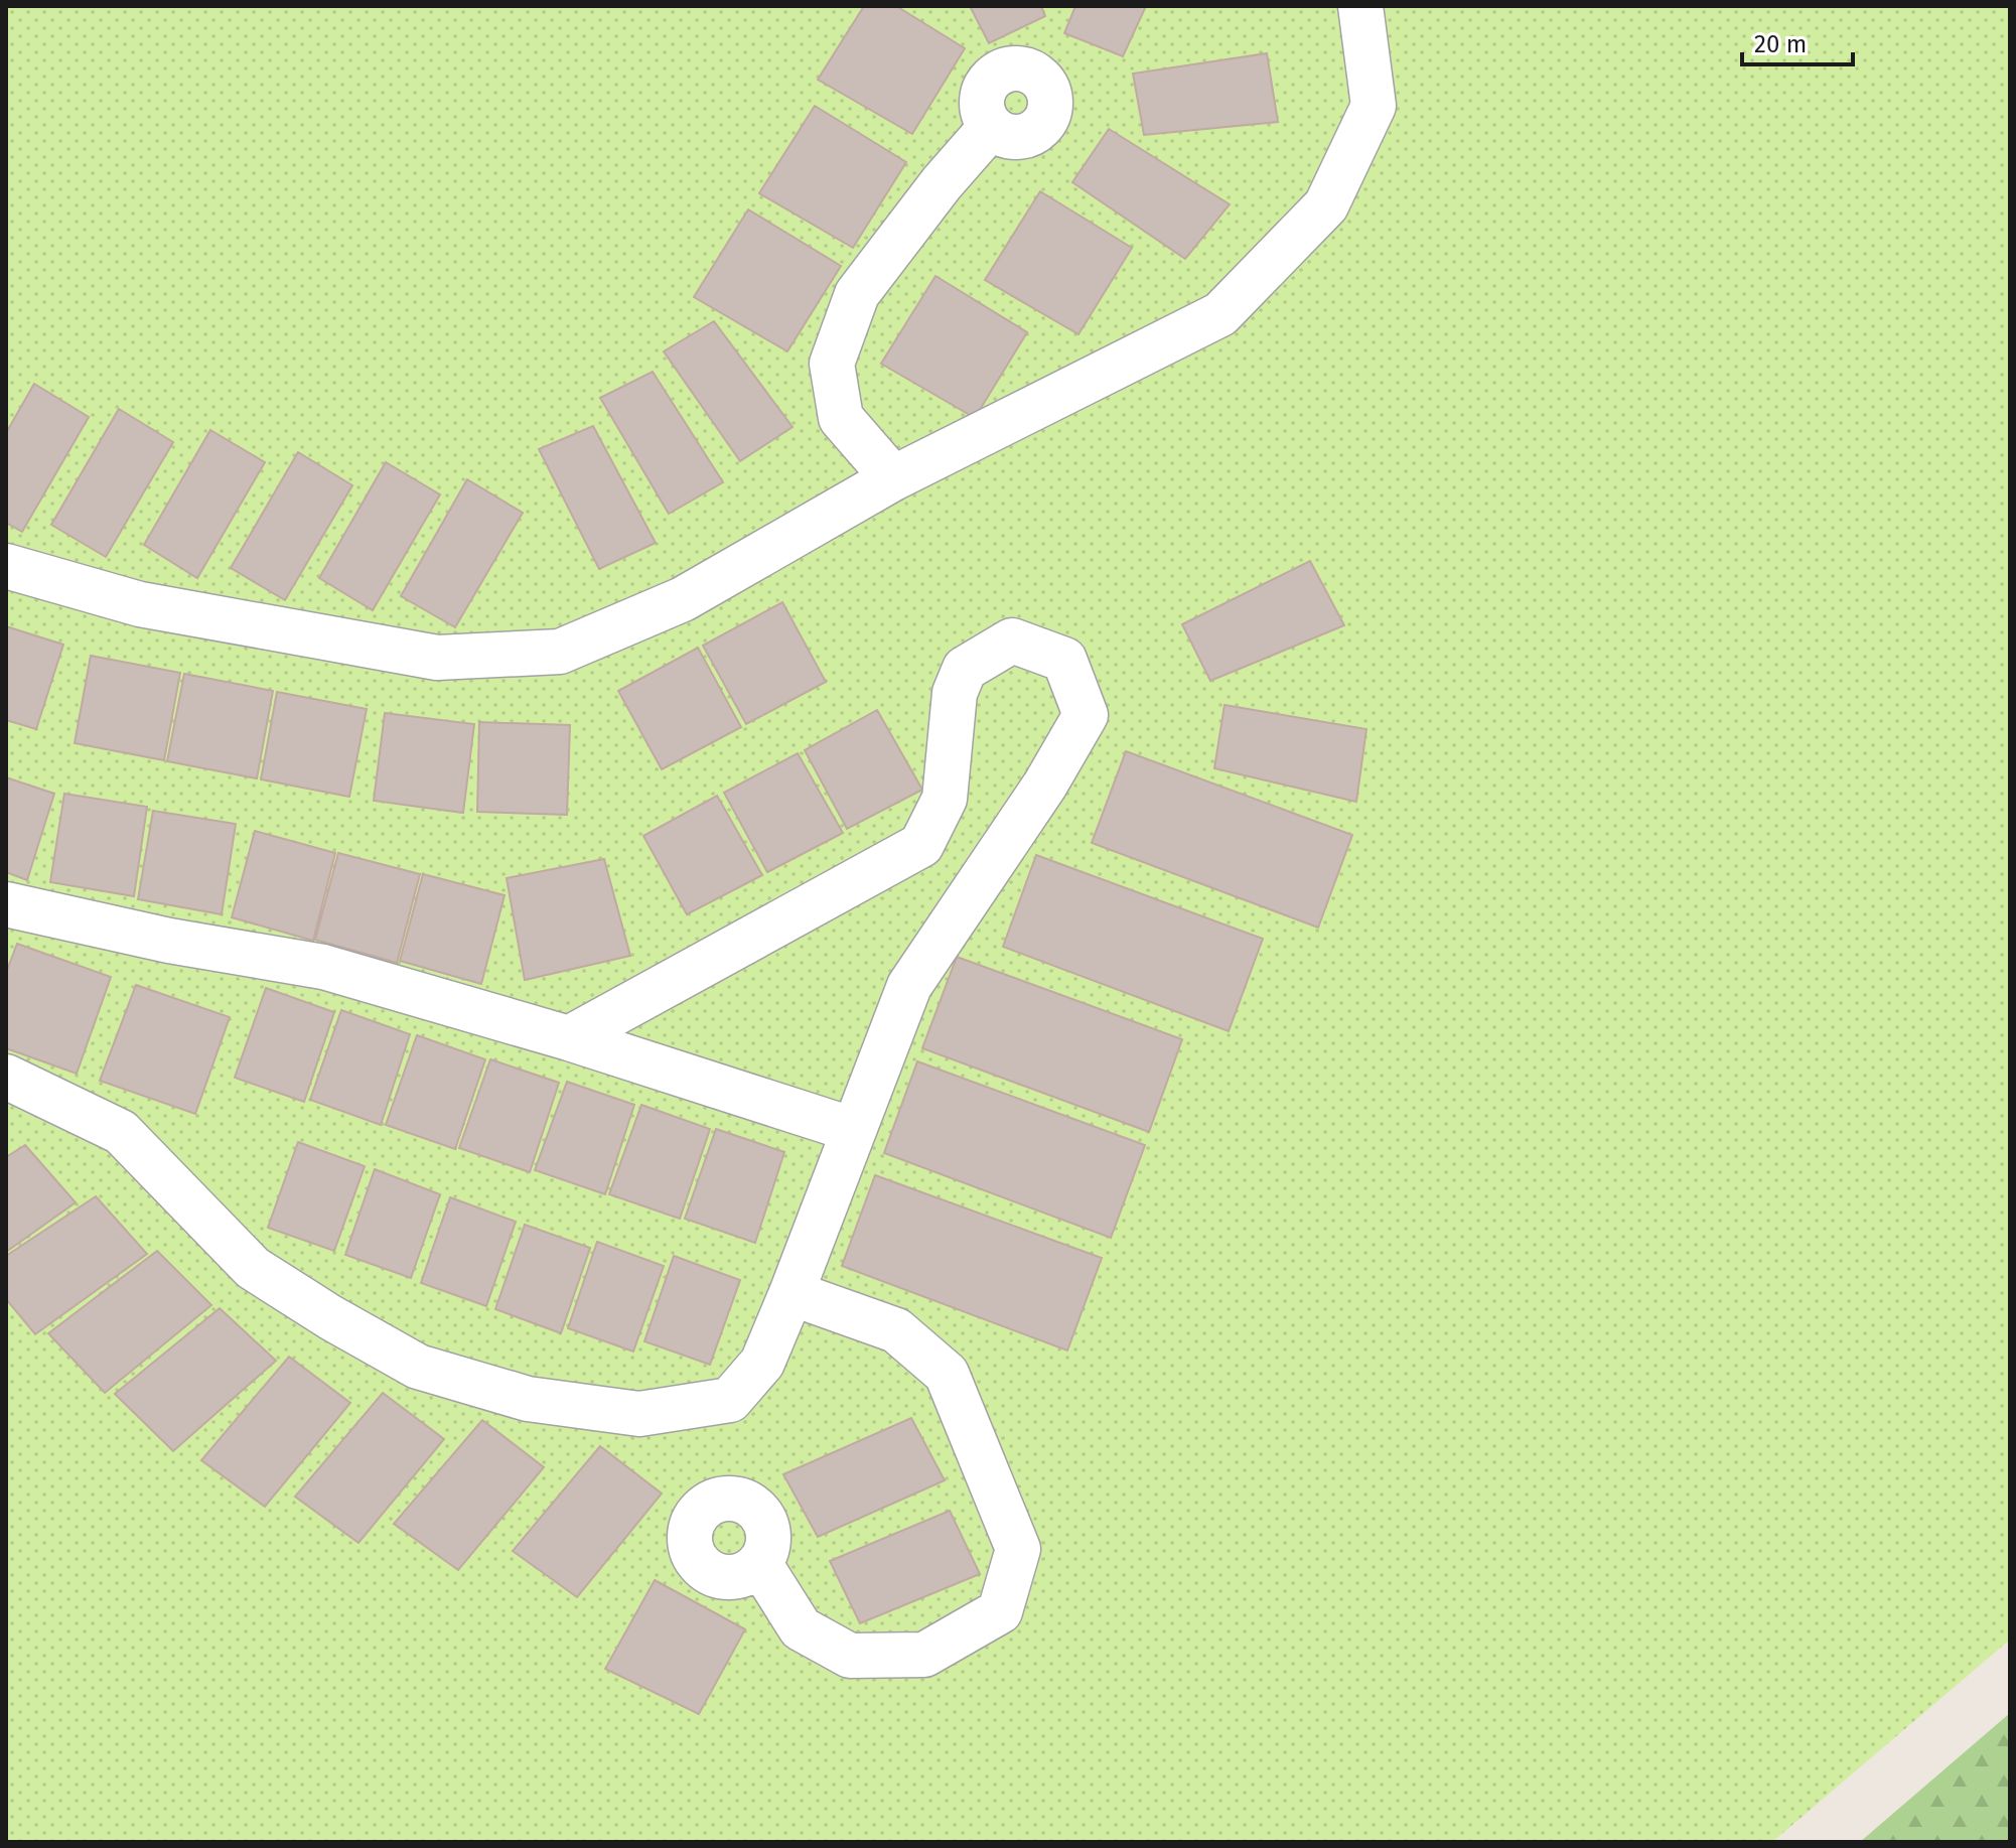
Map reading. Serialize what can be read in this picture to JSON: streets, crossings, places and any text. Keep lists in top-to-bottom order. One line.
{"scale_bar":"20 m"}
